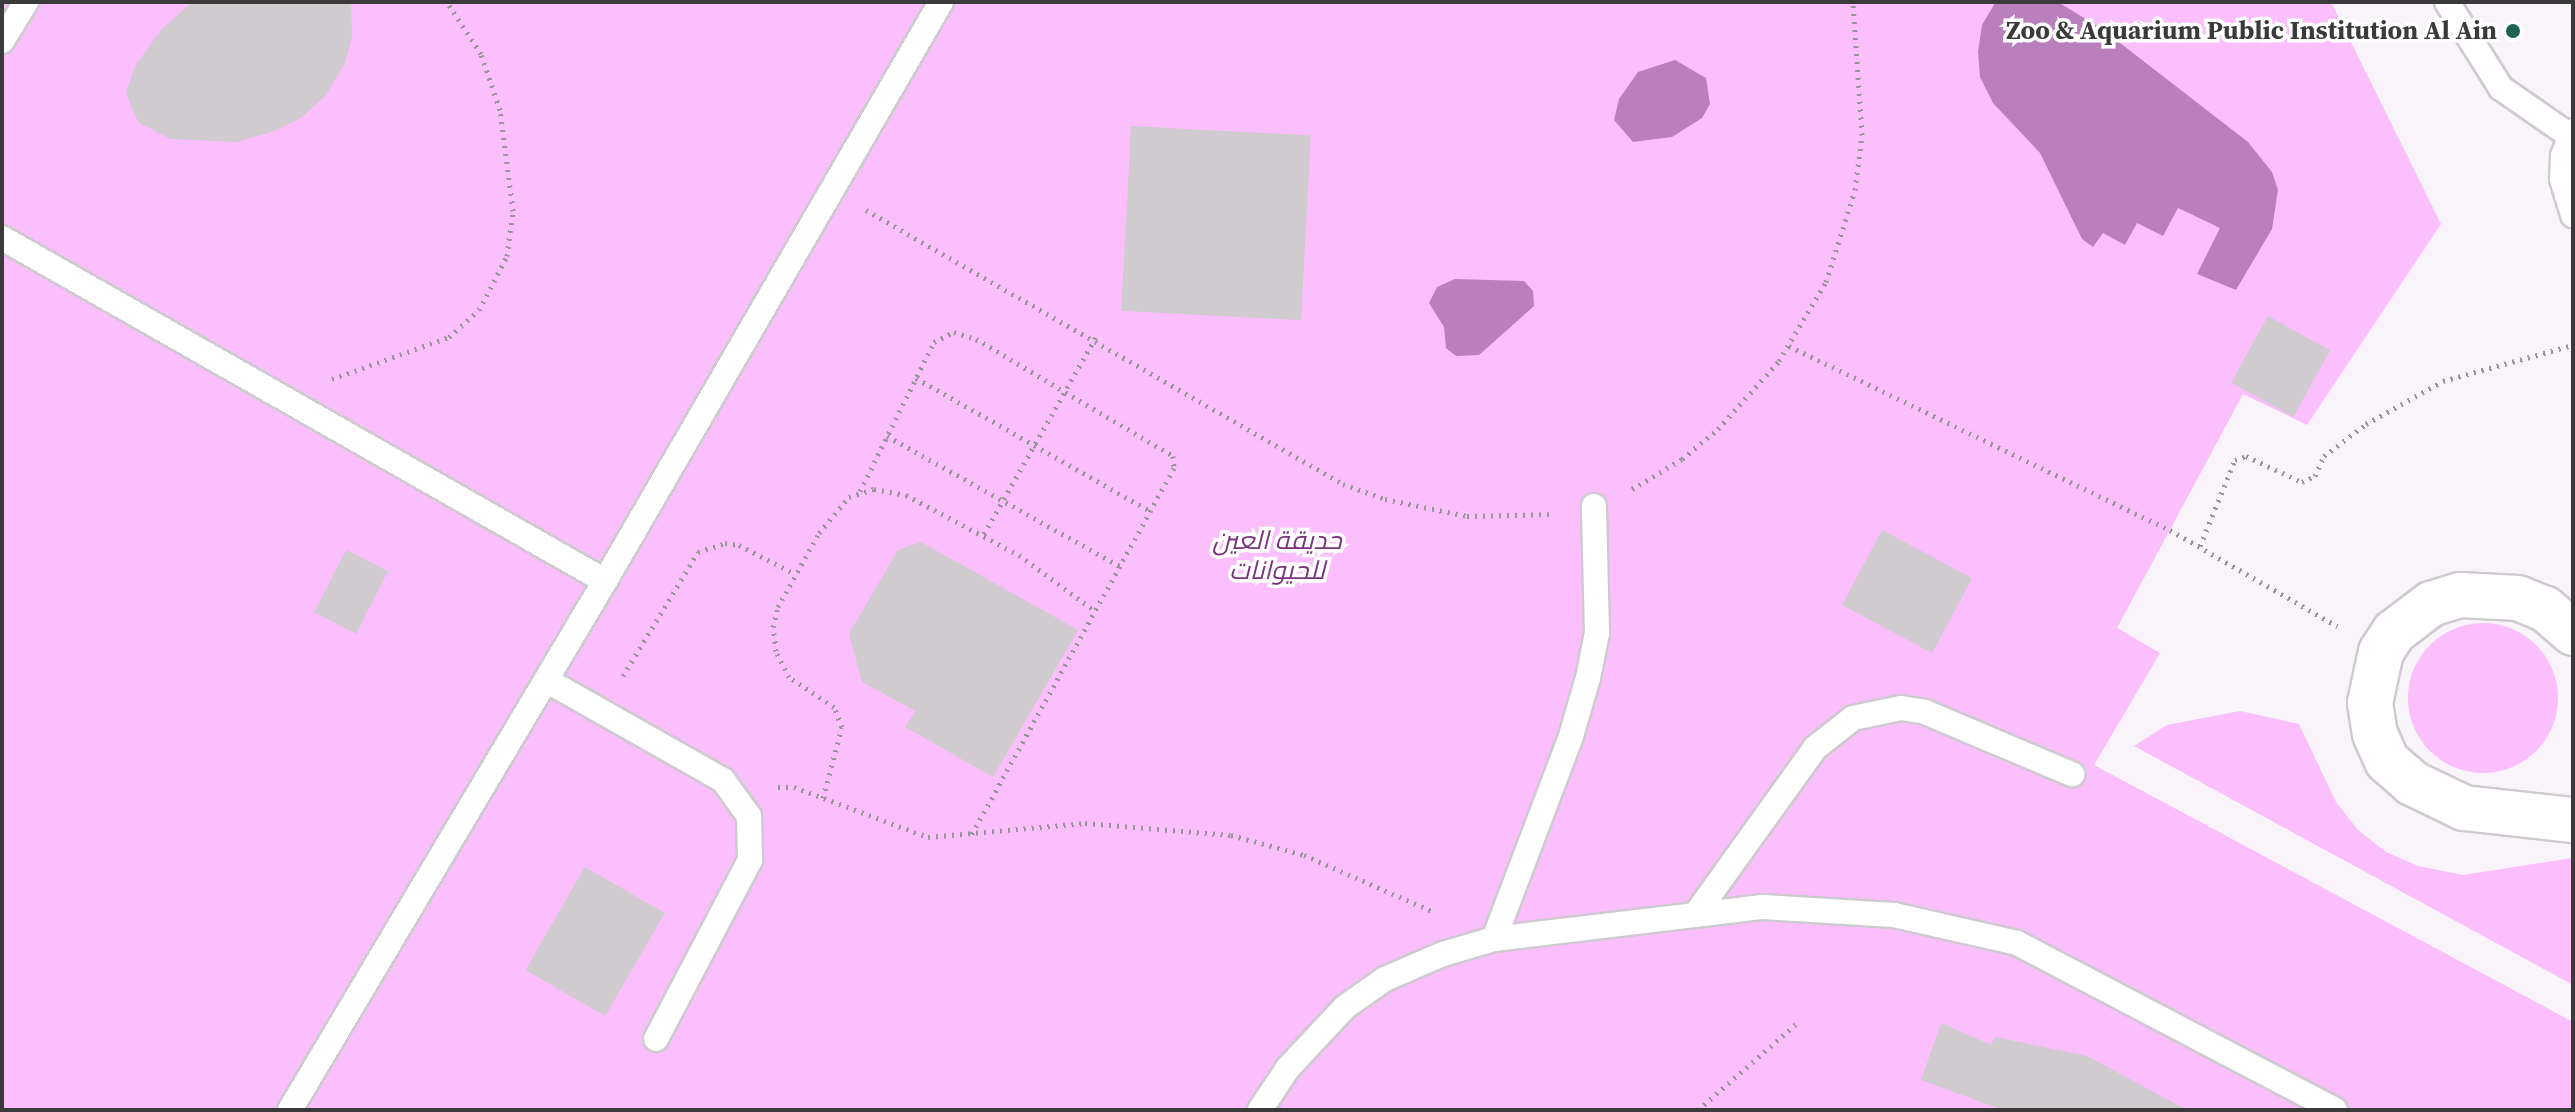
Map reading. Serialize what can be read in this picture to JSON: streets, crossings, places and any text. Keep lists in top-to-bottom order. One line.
{"parks":["حديقة العين للحيوانات"],"places":["Zoo & Aquarium Public Institution Al Ain"]}
